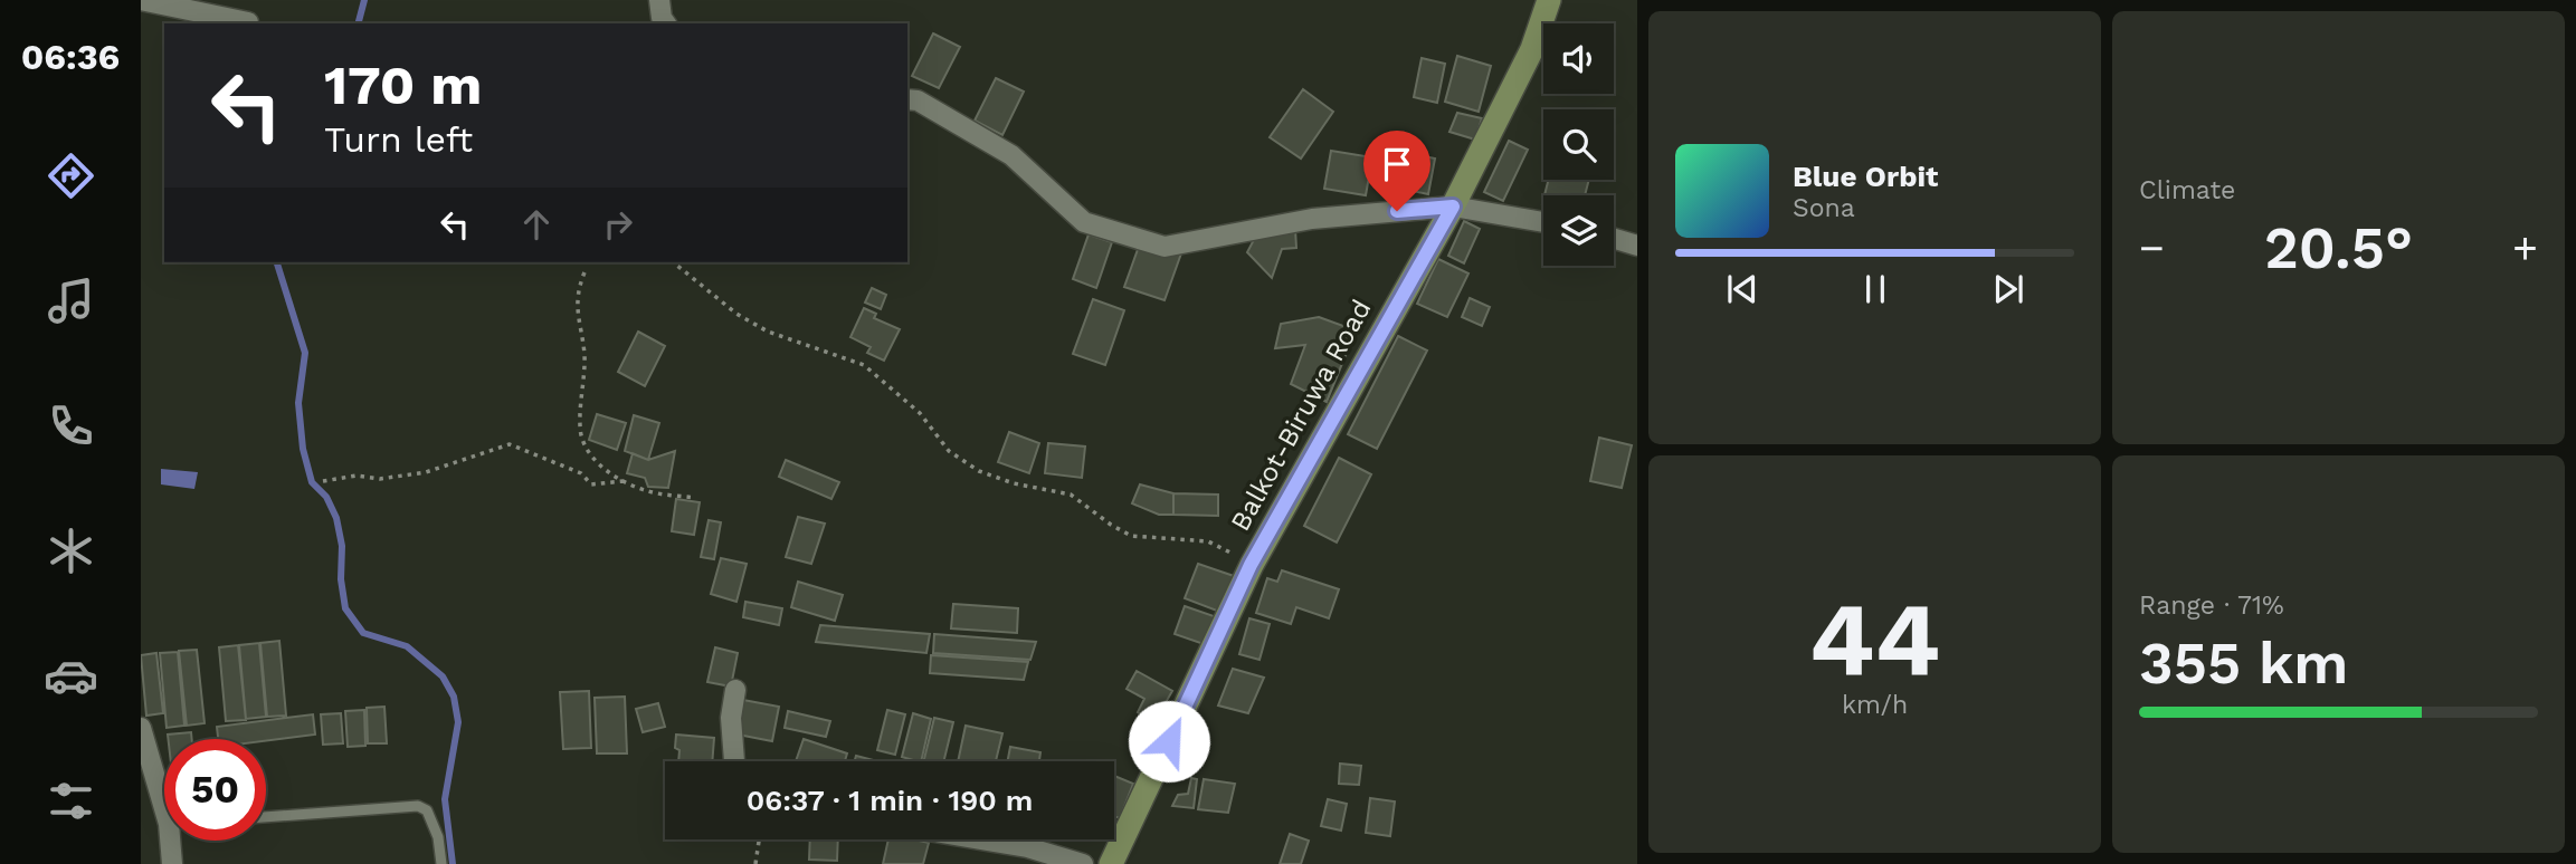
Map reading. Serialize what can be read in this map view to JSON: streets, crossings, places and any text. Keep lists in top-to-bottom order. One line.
{"streets":{"main road":["Balkot-Biruwa Road"]},"page":{"tabs":"06:36","tile":["Climate",["44","km/h"],["Range · 71%","355 km"]],"turn":["170 m","Turn left"],"song":["Blue Orbit","Sona"],"heat":["−","20.5°","+"],"limit":"50","trip":"06:37 · 1 min · 190 m"}}
